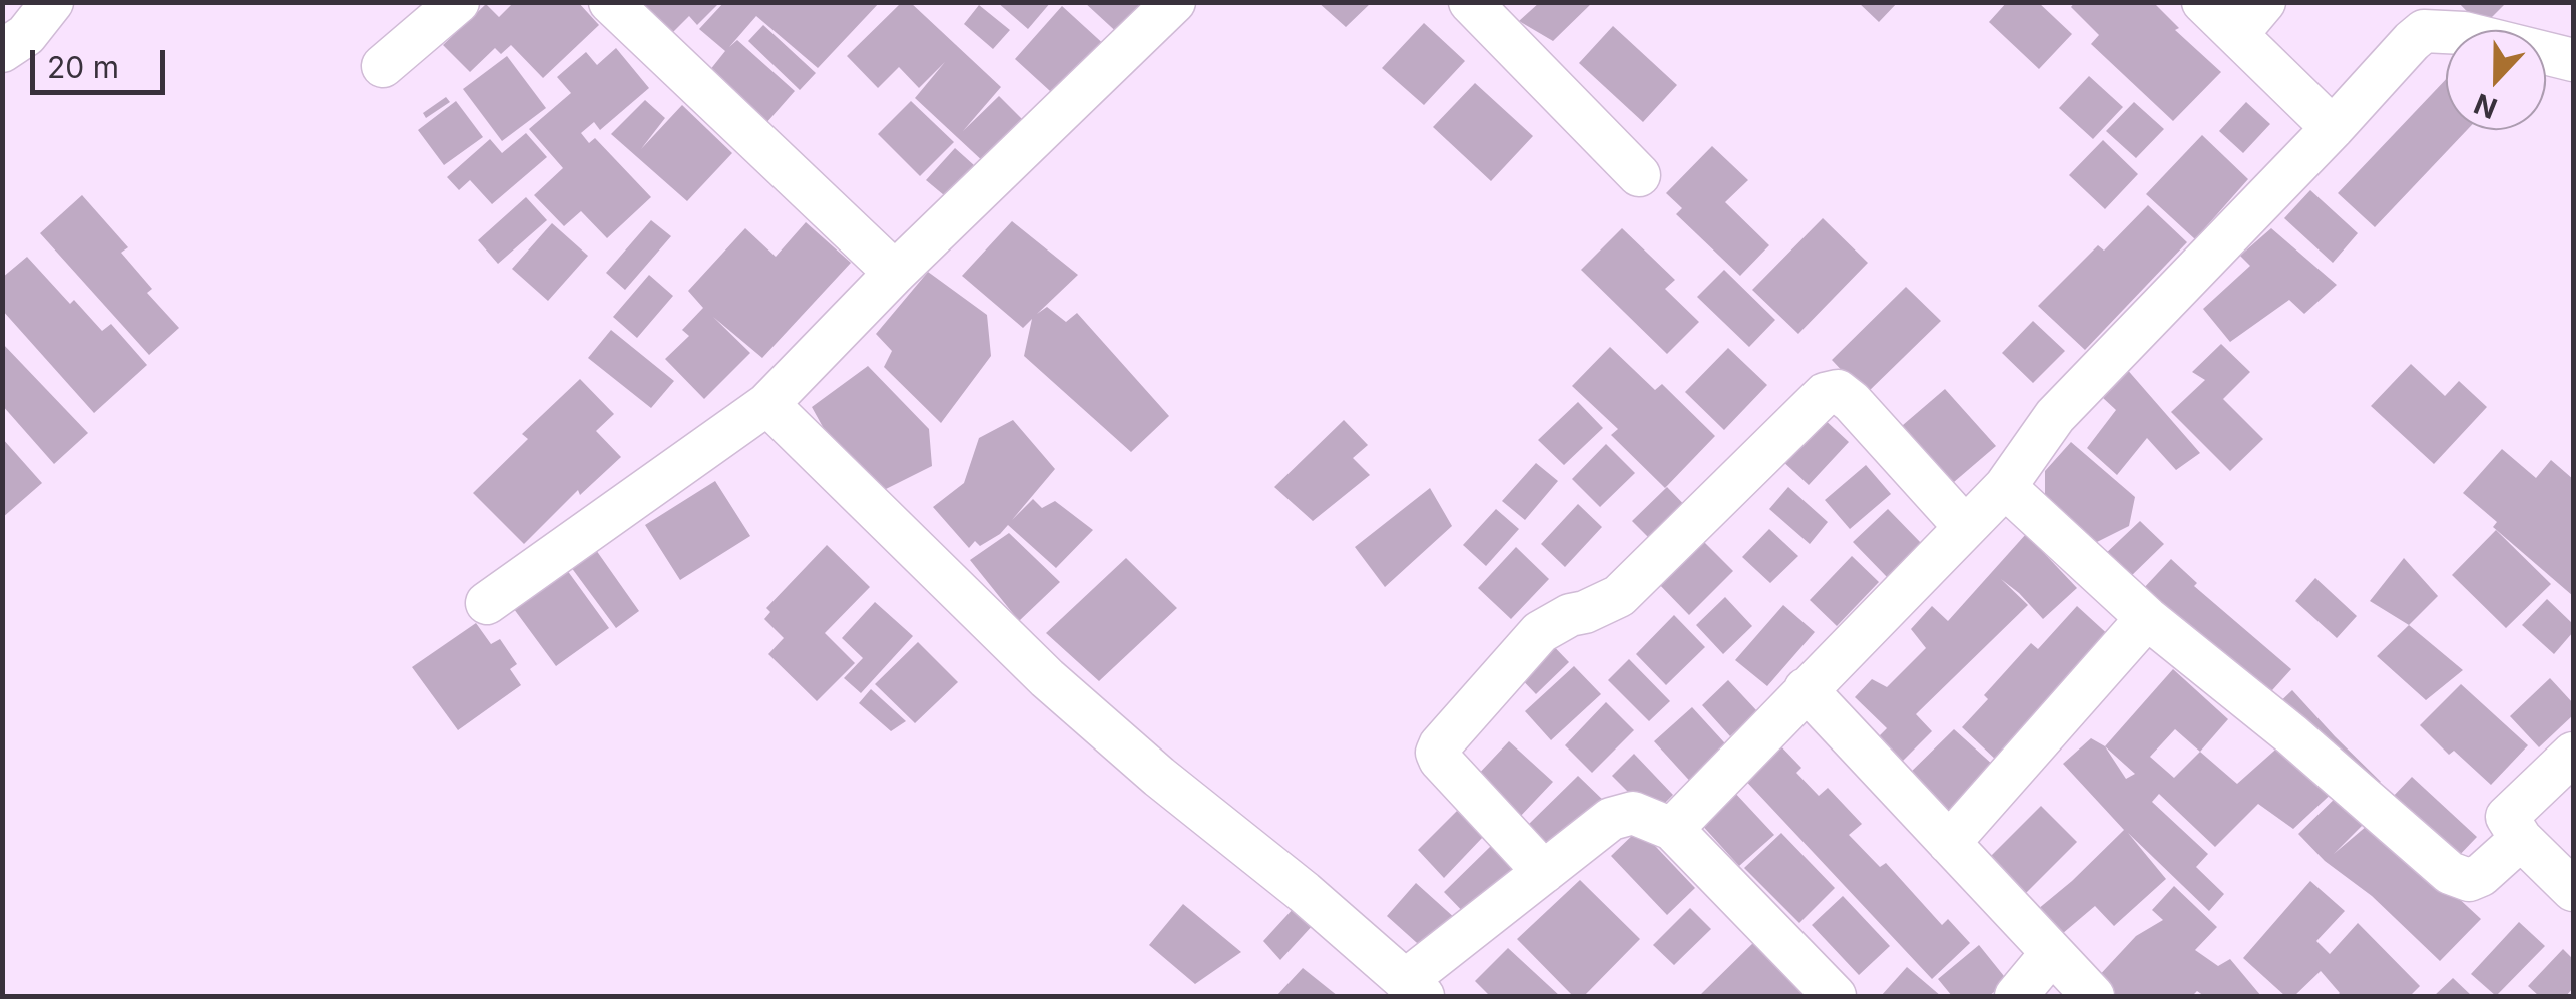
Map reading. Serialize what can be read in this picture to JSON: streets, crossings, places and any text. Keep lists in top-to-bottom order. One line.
{"scale_bar":"20 m","north":"bottom"}
